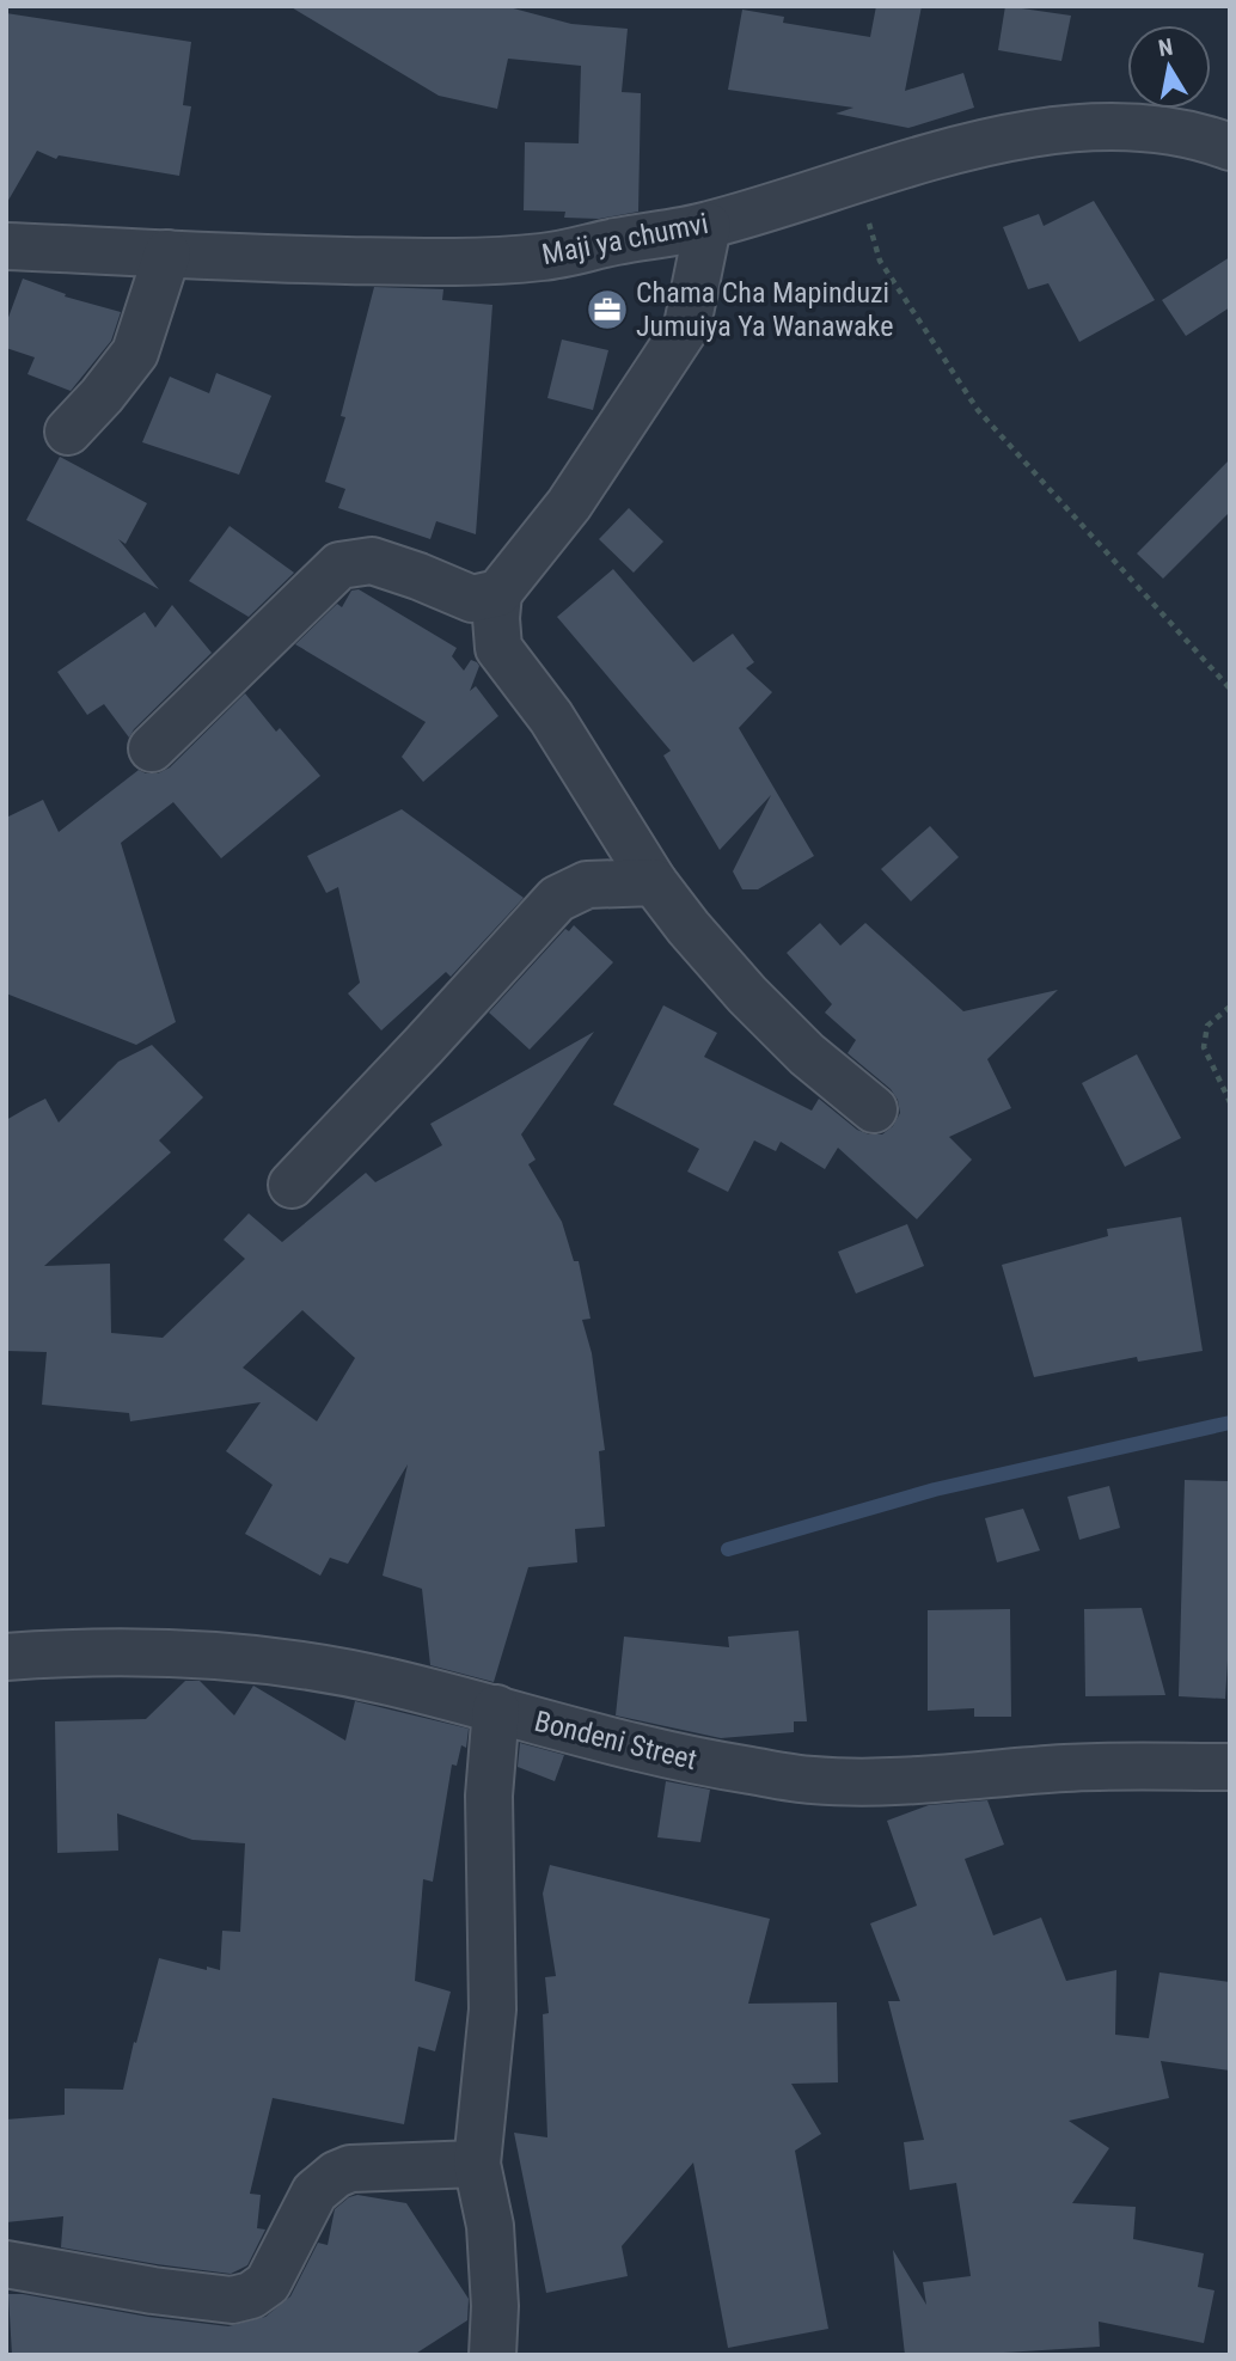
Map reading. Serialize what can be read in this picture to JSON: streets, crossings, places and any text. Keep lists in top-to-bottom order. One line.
{"streets":{"street":["Maji ya chumvi","Bondeni Street"]},"places":{"office":["Chama Cha Mapinduzi Jumuiya Ya Wanawake"]},"north":"top"}
